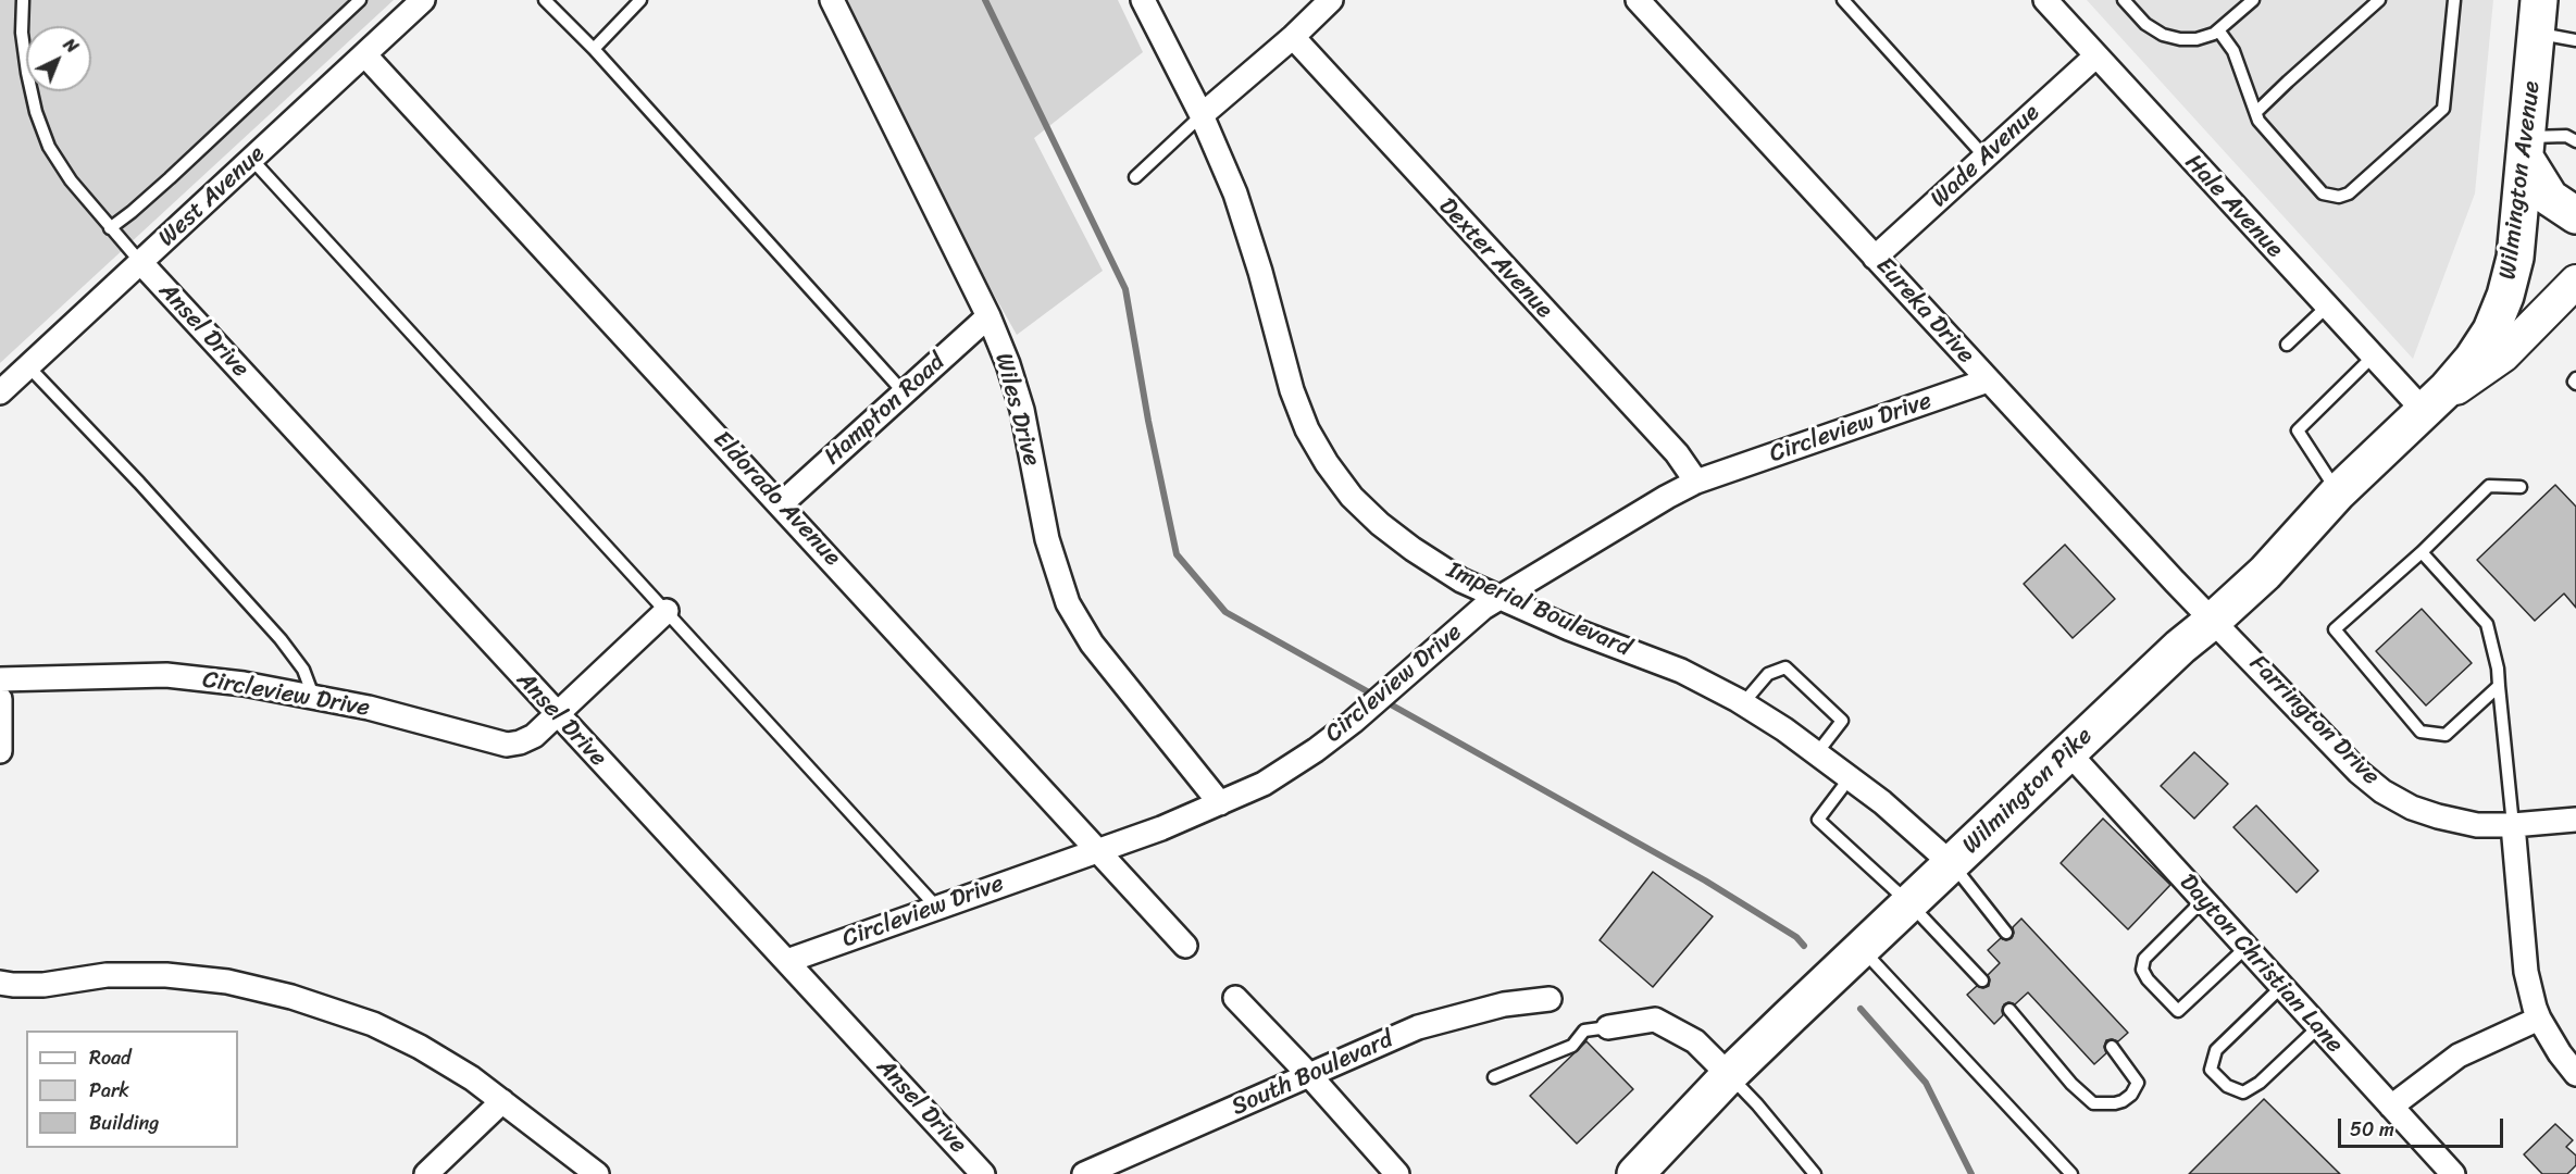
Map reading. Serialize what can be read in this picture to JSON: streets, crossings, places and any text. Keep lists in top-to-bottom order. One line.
{"streets":{"main road":["Wilmington Avenue","Wilmington Pike"],"street":["Wade Avenue","West Avenue","Hale Avenue","Dexter Avenue","Eureka Drive","Ansel Drive","Hampton Road","Wiles Drive","Circleview Drive","Eldorado Avenue","Imperial Boulevard","Farrington Drive","Dayton Christian Lane","South Boulevard"]},"crossings":[["Wade Avenue","Hale Avenue"],["Wade Avenue","Eureka Drive"],["Wilmington Avenue","Hale Avenue"],["Wilmington Avenue","Wilmington Pike"],["West Avenue","Ansel Drive"],["West Avenue","Eldorado Avenue"],["Hale Avenue","Wilmington Pike"],["Dexter Avenue","Circleview Drive"],["Eureka Drive","Circleview Drive"],["Eureka Drive","Farrington Drive"],["Eureka Drive","Wilmington Pike"],["Ansel Drive","Circleview Drive"],["Hampton Road","Wiles Drive"],["Hampton Road","Eldorado Avenue"],["Wiles Drive","Circleview Drive"],["Circleview Drive","Eldorado Avenue"],["Circleview Drive","Imperial Boulevard"],["Imperial Boulevard","Wilmington Pike"],["Farrington Drive","Wilmington Pike"],["Wilmington Pike","Dayton Christian Lane"]],"legend":["Road","Park","Building"],"scale_bar":"50 m","north":"top right"}
